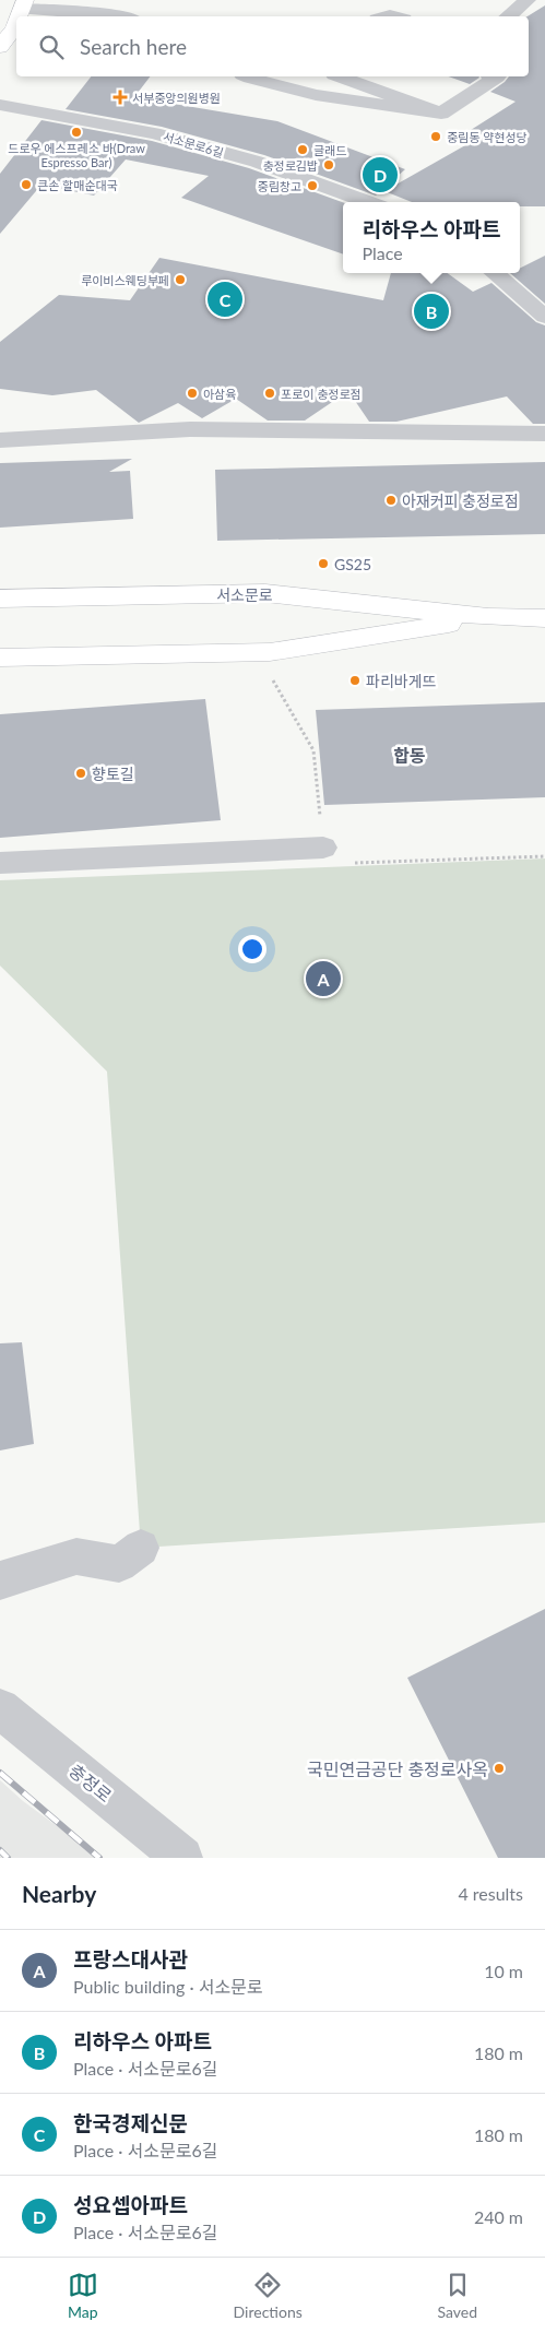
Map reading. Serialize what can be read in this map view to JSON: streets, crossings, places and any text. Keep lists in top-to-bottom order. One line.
{"streets":{"main road":["서소문로"],"street":["서소문로6길","충정로"]},"districts":["합동"],"places":{"health":["서부중앙의원병원"],"other":["드로우 에스프레소 바(Draw Espresso Bar)","중림동 약현성당","글래드","충정로김밥","큰손 할매순대국","중림창고","루이비스웨딩부페","아삼육","포로이 충정로점","아재커피 충정로점","GS25","파리바게뜨","향토길","국민연금공단 충정로사옥"]},"page":{"search":"Search here","pins":["D","C","B","A"],"popup":["리하우스 아파트","Place"],"heading":["Nearby","4 results"],"list":[{"mark":"A","name":"프랑스대사관","note":"Public building · 서소문로","value":"10 m"},{"mark":"B","name":"리하우스 아파트","note":"Place · 서소문로6길","value":"180 m"},{"mark":"C","name":"한국경제신문","note":"Place · 서소문로6길","value":"180 m"},{"mark":"D","name":"성요셉아파트","note":"Place · 서소문로6길","value":"240 m"}],"nav":["Map","Directions","Saved"]}}
